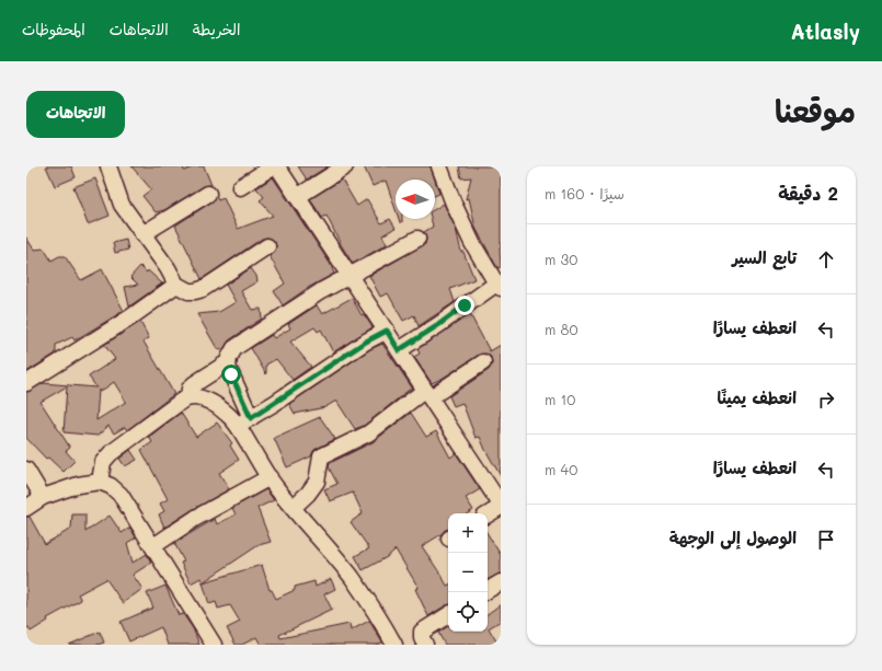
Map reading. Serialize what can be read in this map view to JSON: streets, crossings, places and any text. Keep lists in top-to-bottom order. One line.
{"north":"left","page":{"header":"Atlasly","nav":["الخريطة","الاتجاهات","المحفوظات"],"title":"موقعنا","buttons":"الاتجاهات","heading":["2 دقيقة","سيرًا · 160 m"],"list":[["تابع السير","30 m"],["انعطف يسارًا","80 m"],["انعطف يمينًا","10 m"],["انعطف يسارًا","40 m"],"الوصول إلى الوجهة"],"map_buttons":["+","−"]}}
